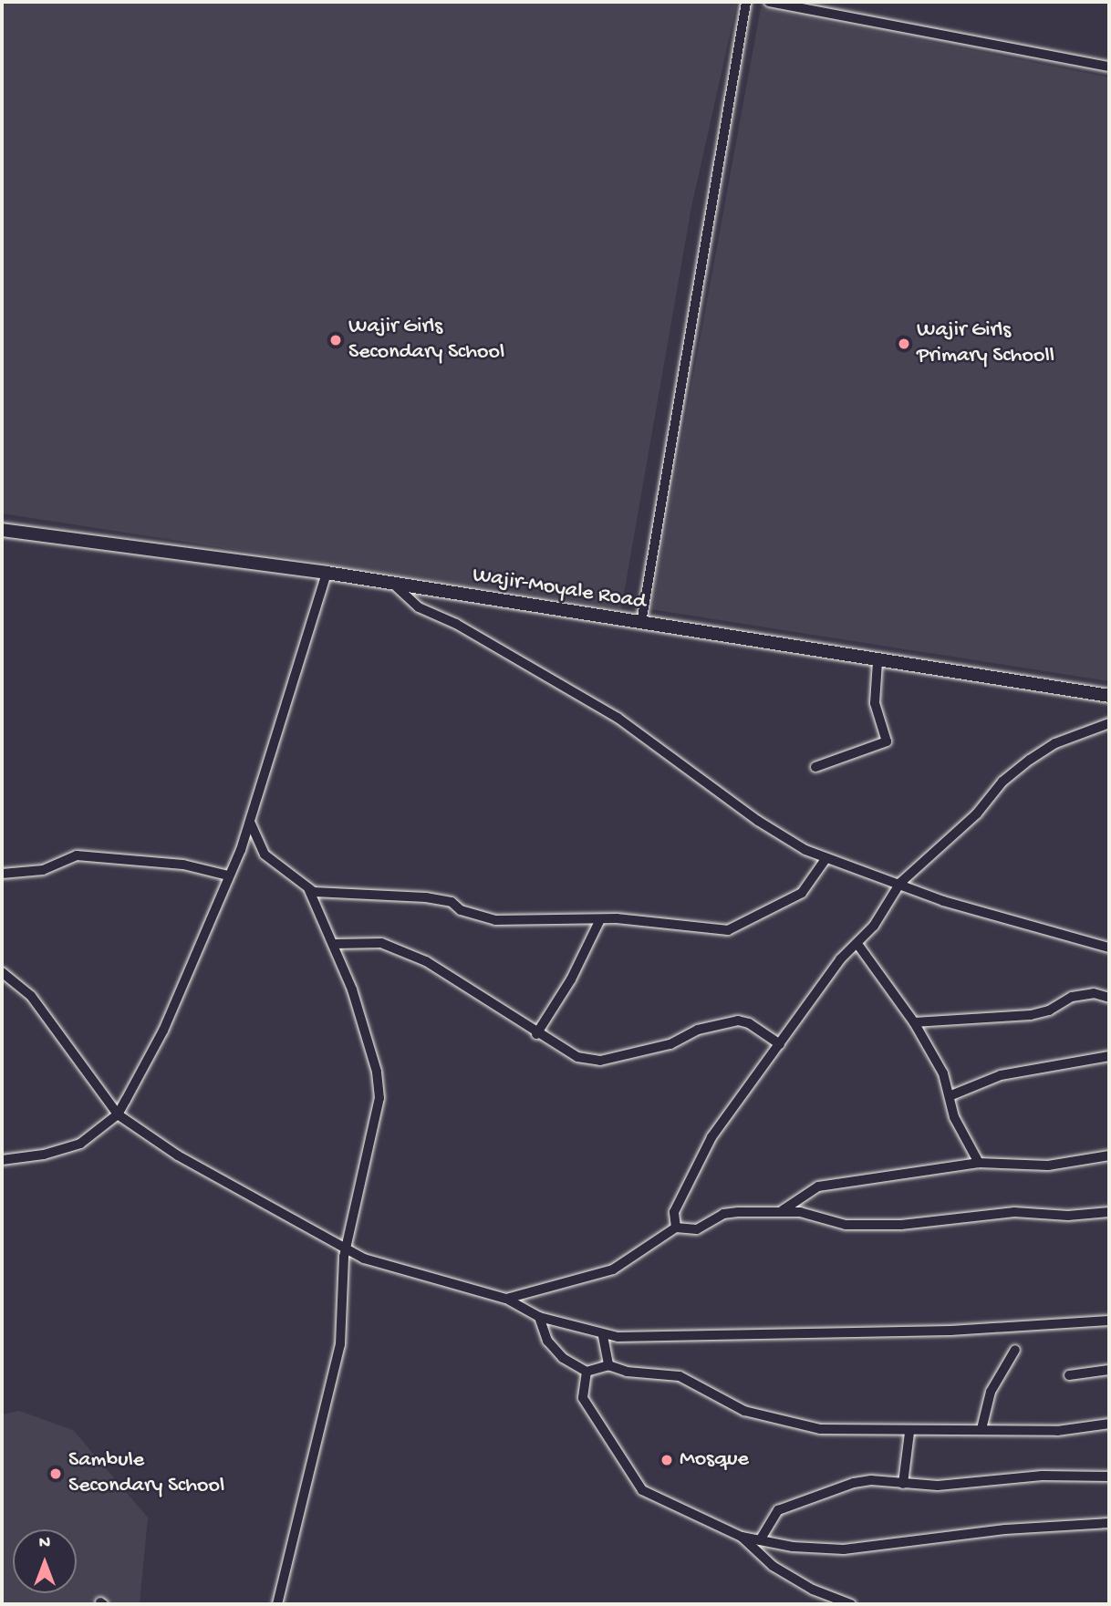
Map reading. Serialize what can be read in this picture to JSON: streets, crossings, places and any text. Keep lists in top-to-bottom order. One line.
{"streets":{"main road":["Wajir-Moyale Road"]},"places":["Wajir Girls Secondary School","Wajir Girls Primary Schooll","Mosque","Sambule Secondary School"],"north":"top"}
